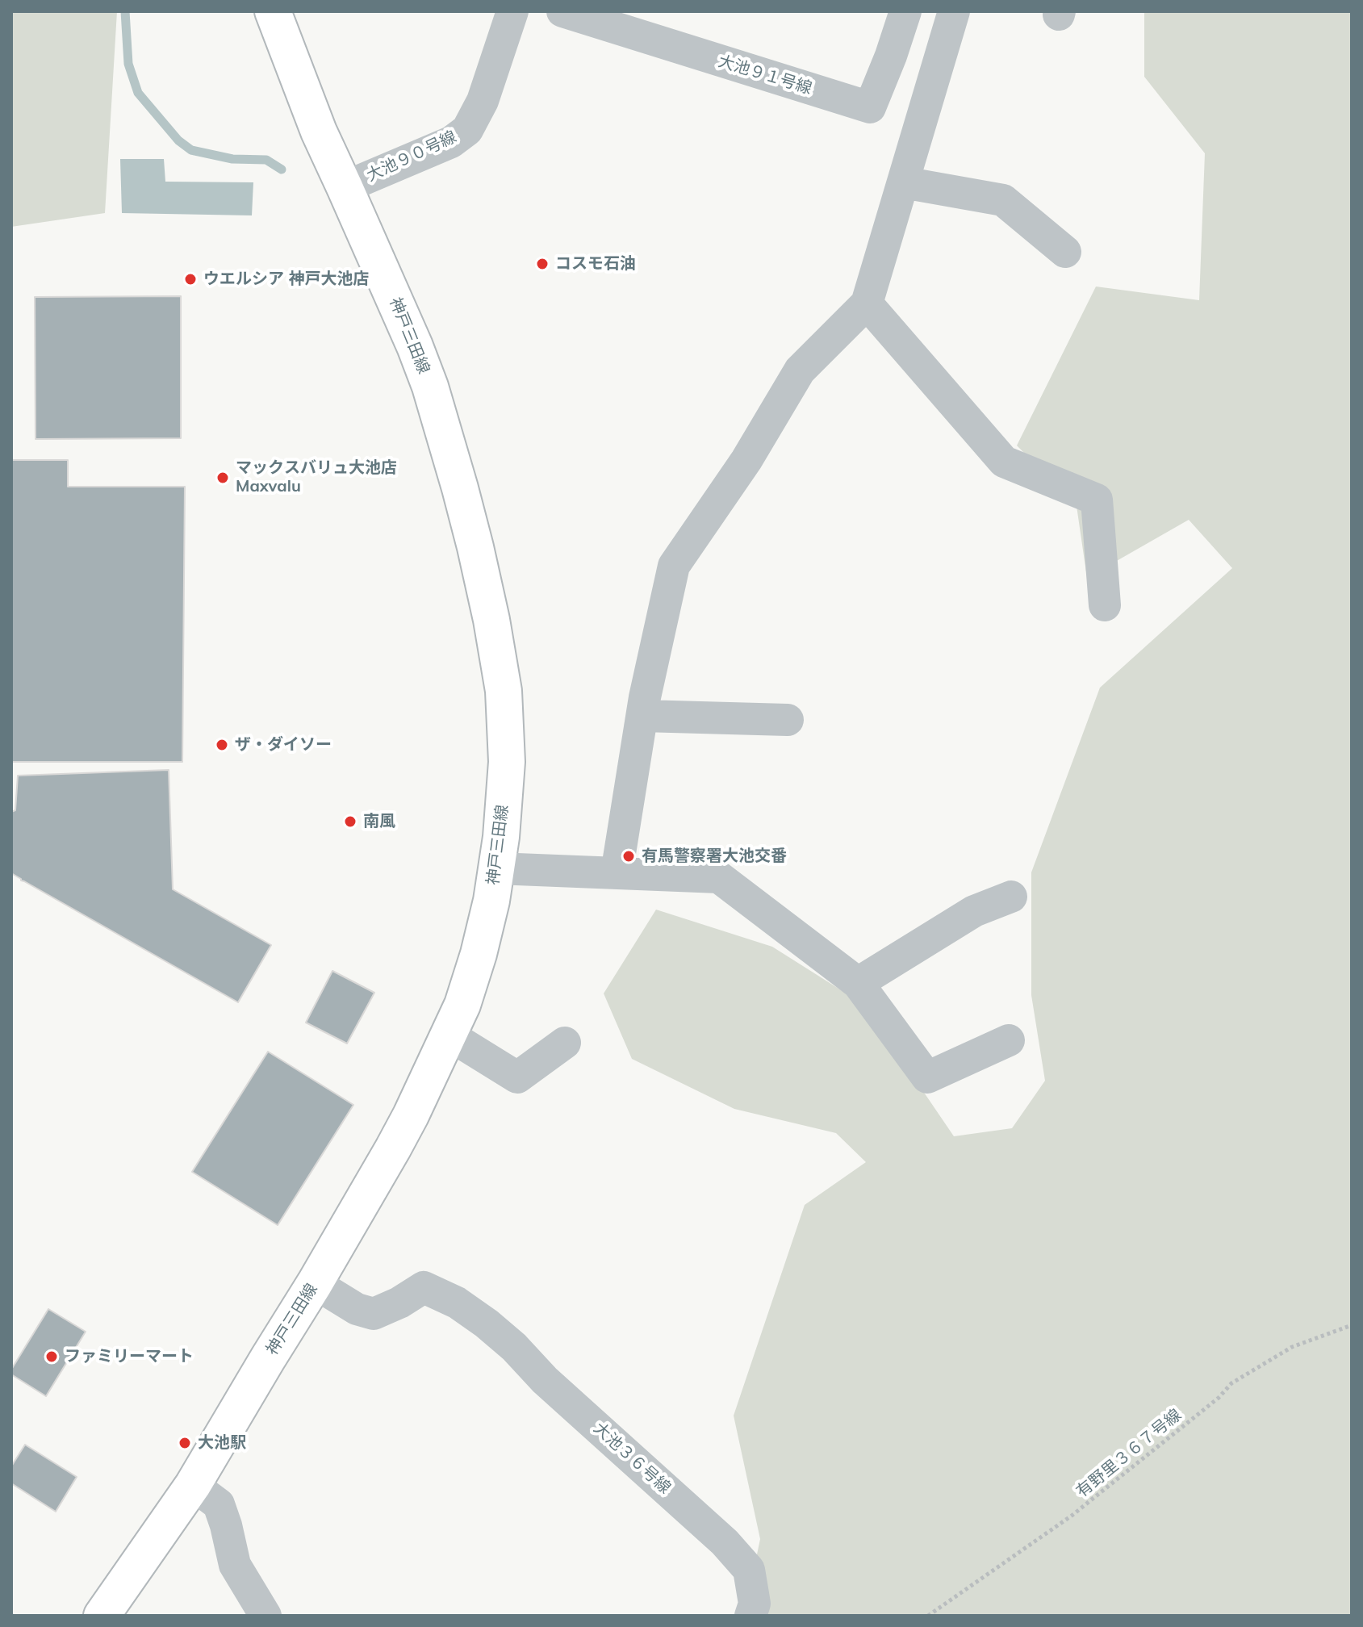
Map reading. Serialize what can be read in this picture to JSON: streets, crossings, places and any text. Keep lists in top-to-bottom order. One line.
{"streets":{"main road":["神戸三田線"],"street":["大池９１号線","大池９０号線","大池３６号線"],"path":["有野里３６７号線"]},"crossings":[["大池９０号線","神戸三田線"],["神戸三田線","大池３６号線"]],"places":["コスモ石油","ウエルシア 神戸大池店","マックスバリュ大池店 Maxvalu","ザ・ダイソー","南風","有馬警察署大池交番","ファミリーマート","大池駅"]}
